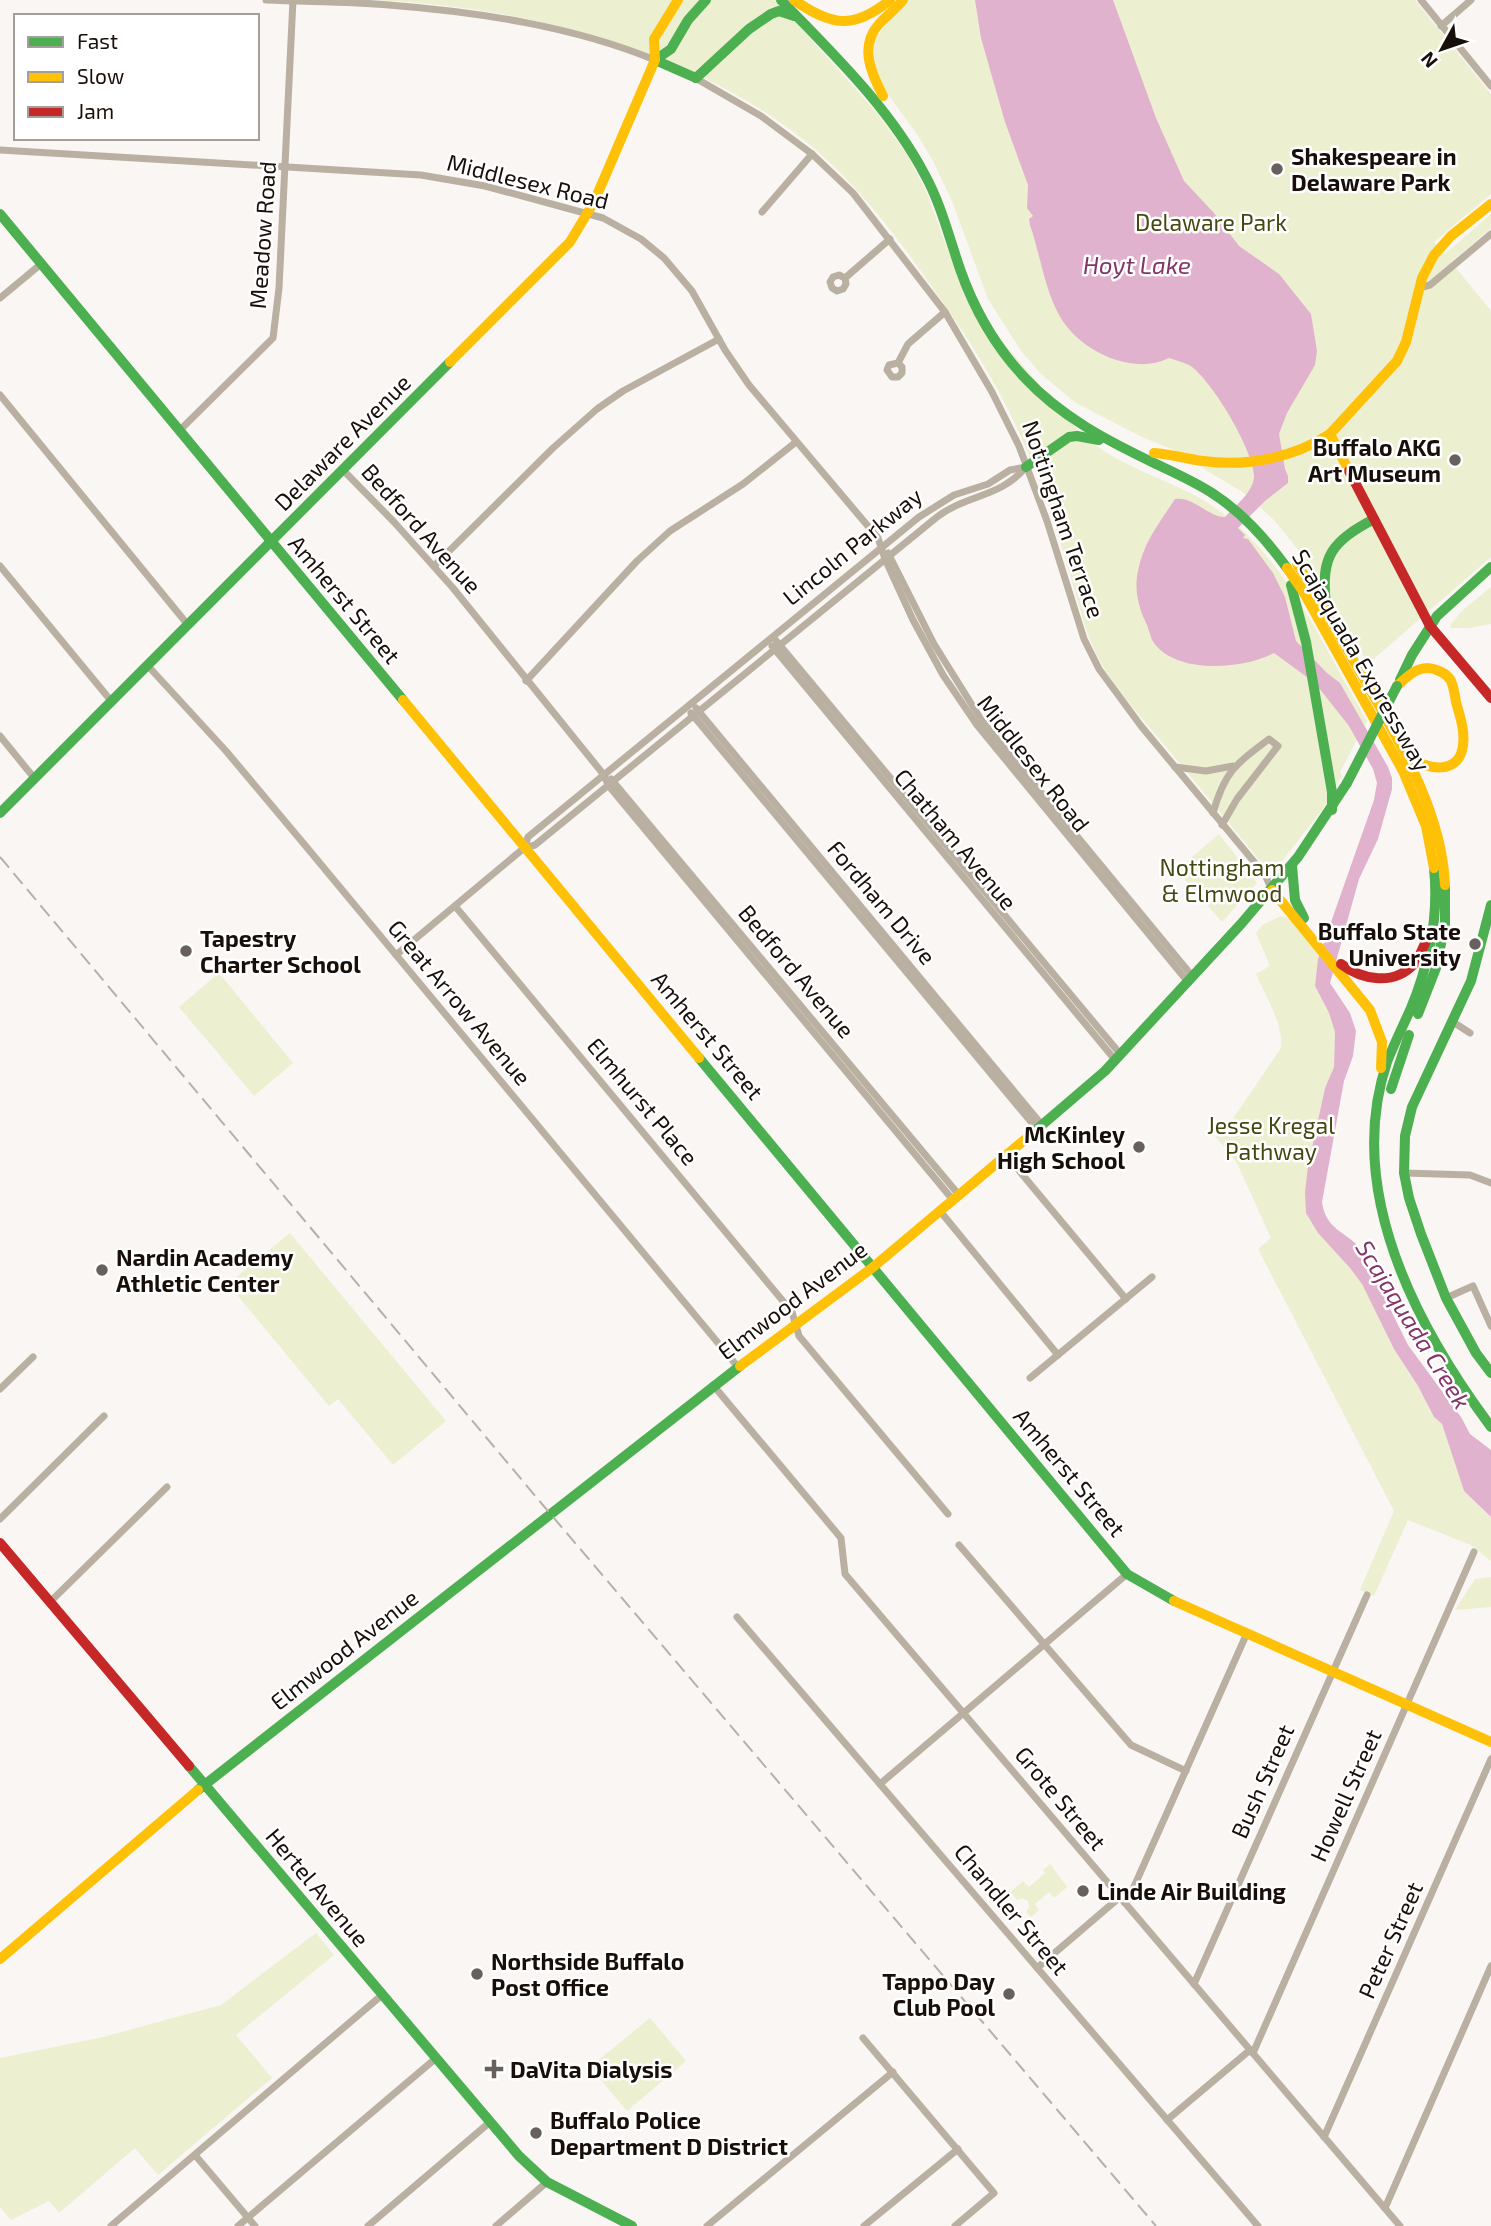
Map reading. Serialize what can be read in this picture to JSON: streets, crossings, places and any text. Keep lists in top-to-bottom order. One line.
{"streets":{"main road":["Delaware Avenue","Nottingham Terrace","Amherst Street","Scajaquada Expressway","Elmwood Avenue","Hertel Avenue"],"street":["Middlesex Road","Meadow Road","Bedford Avenue","Lincoln Parkway","Chatham Avenue","Fordham Drive","Great Arrow Avenue","Elmhurst Place","Bush Street","Howell Street","Grote Street","Chandler Street","Peter Street"]},"crossings":[["Middlesex Road","Meadow Road"],["Middlesex Road","Delaware Avenue"],["Middlesex Road","Lincoln Parkway"],["Middlesex Road","Elmwood Avenue"],["Meadow Road","Nottingham Terrace"],["Meadow Road","Amherst Street"],["Delaware Avenue","Nottingham Terrace"],["Delaware Avenue","Bedford Avenue"],["Delaware Avenue","Amherst Street"],["Delaware Avenue","Great Arrow Avenue"],["Nottingham Terrace","Lincoln Parkway"],["Nottingham Terrace","Elmwood Avenue"],["Bedford Avenue","Lincoln Parkway"],["Bedford Avenue","Elmwood Avenue"],["Lincoln Parkway","Amherst Street"],["Lincoln Parkway","Chatham Avenue"],["Lincoln Parkway","Fordham Drive"],["Lincoln Parkway","Great Arrow Avenue"],["Lincoln Parkway","Elmhurst Place"],["Amherst Street","Elmwood Avenue"],["Amherst Street","Bush Street"],["Amherst Street","Howell Street"],["Chatham Avenue","Elmwood Avenue"],["Fordham Drive","Elmwood Avenue"],["Great Arrow Avenue","Elmwood Avenue"],["Elmhurst Place","Elmwood Avenue"],["Elmwood Avenue","Grote Street"],["Elmwood Avenue","Hertel Avenue"],["Bush Street","Grote Street"],["Howell Street","Grote Street"],["Howell Street","Chandler Street"],["Grote Street","Peter Street"]],"water":["Hoyt Lake","Scajaquada Creek"],"parks":["Delaware Park","Nottingham & Elmwood","Jesse Kregal Pathway"],"places":{"other":["Shakespeare in Delaware Park","Buffalo AKG Art Museum","Buffalo State University","Tapestry Charter School","McKinley High School","Nardin Academy Athletic Center","Linde Air Building","Northside Buffalo Post Office","Tappo Day Club Pool","Buffalo Police Department D District"],"health":["DaVita Dialysis"]},"legend":["Fast","Slow","Jam"],"north":"bottom left"}
